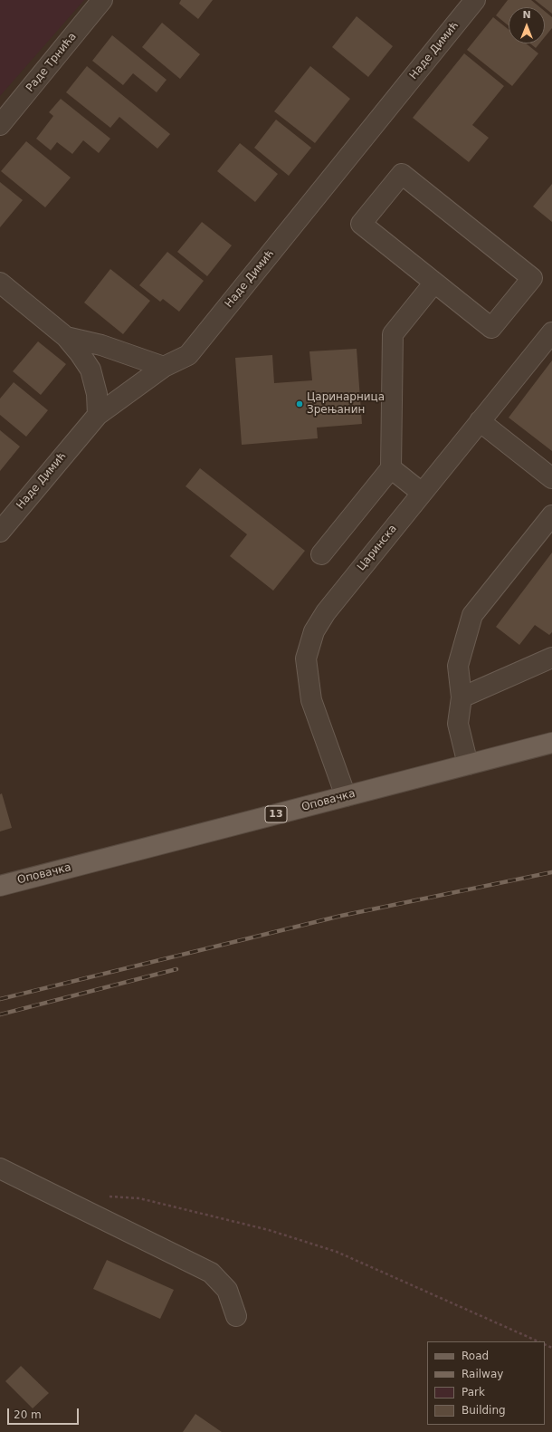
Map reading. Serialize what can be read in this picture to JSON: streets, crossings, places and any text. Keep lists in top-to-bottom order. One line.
{"streets":{"main road":["Оповачка","13"],"street":["Наде Димић","Раде Трнића","Царинска"]},"crossings":[["Царинска","Оповачка"]],"places":["Царинарница Зрењанин"],"legend":["Road","Railway","Park","Building"],"scale_bar":"20 m","north":"top"}
